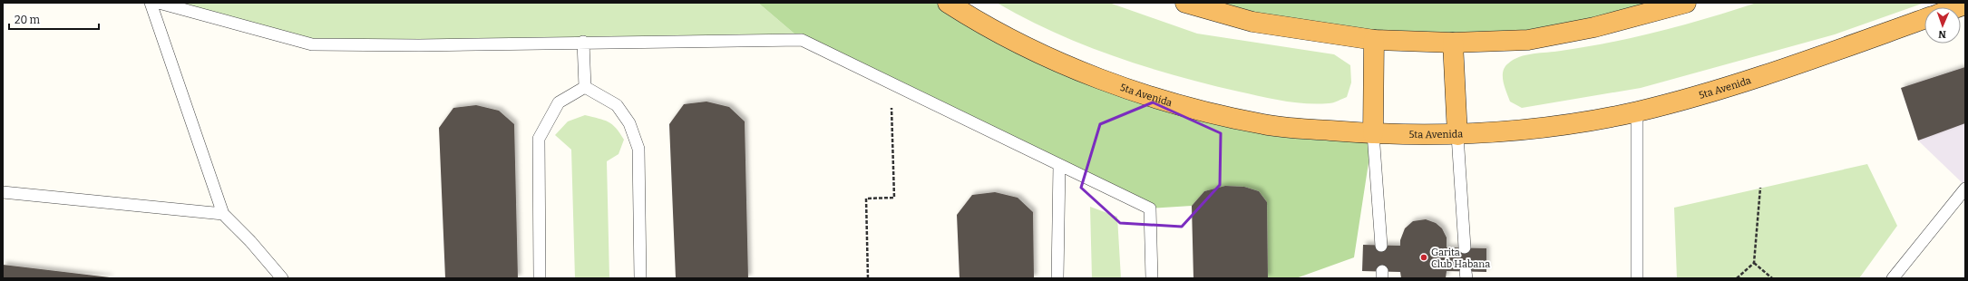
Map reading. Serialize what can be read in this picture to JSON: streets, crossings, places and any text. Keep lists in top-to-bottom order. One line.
{"streets":{"highway":["5ta Avenida"]},"places":["Garita Club Habana"],"scale_bar":"20 m","north":"bottom"}
